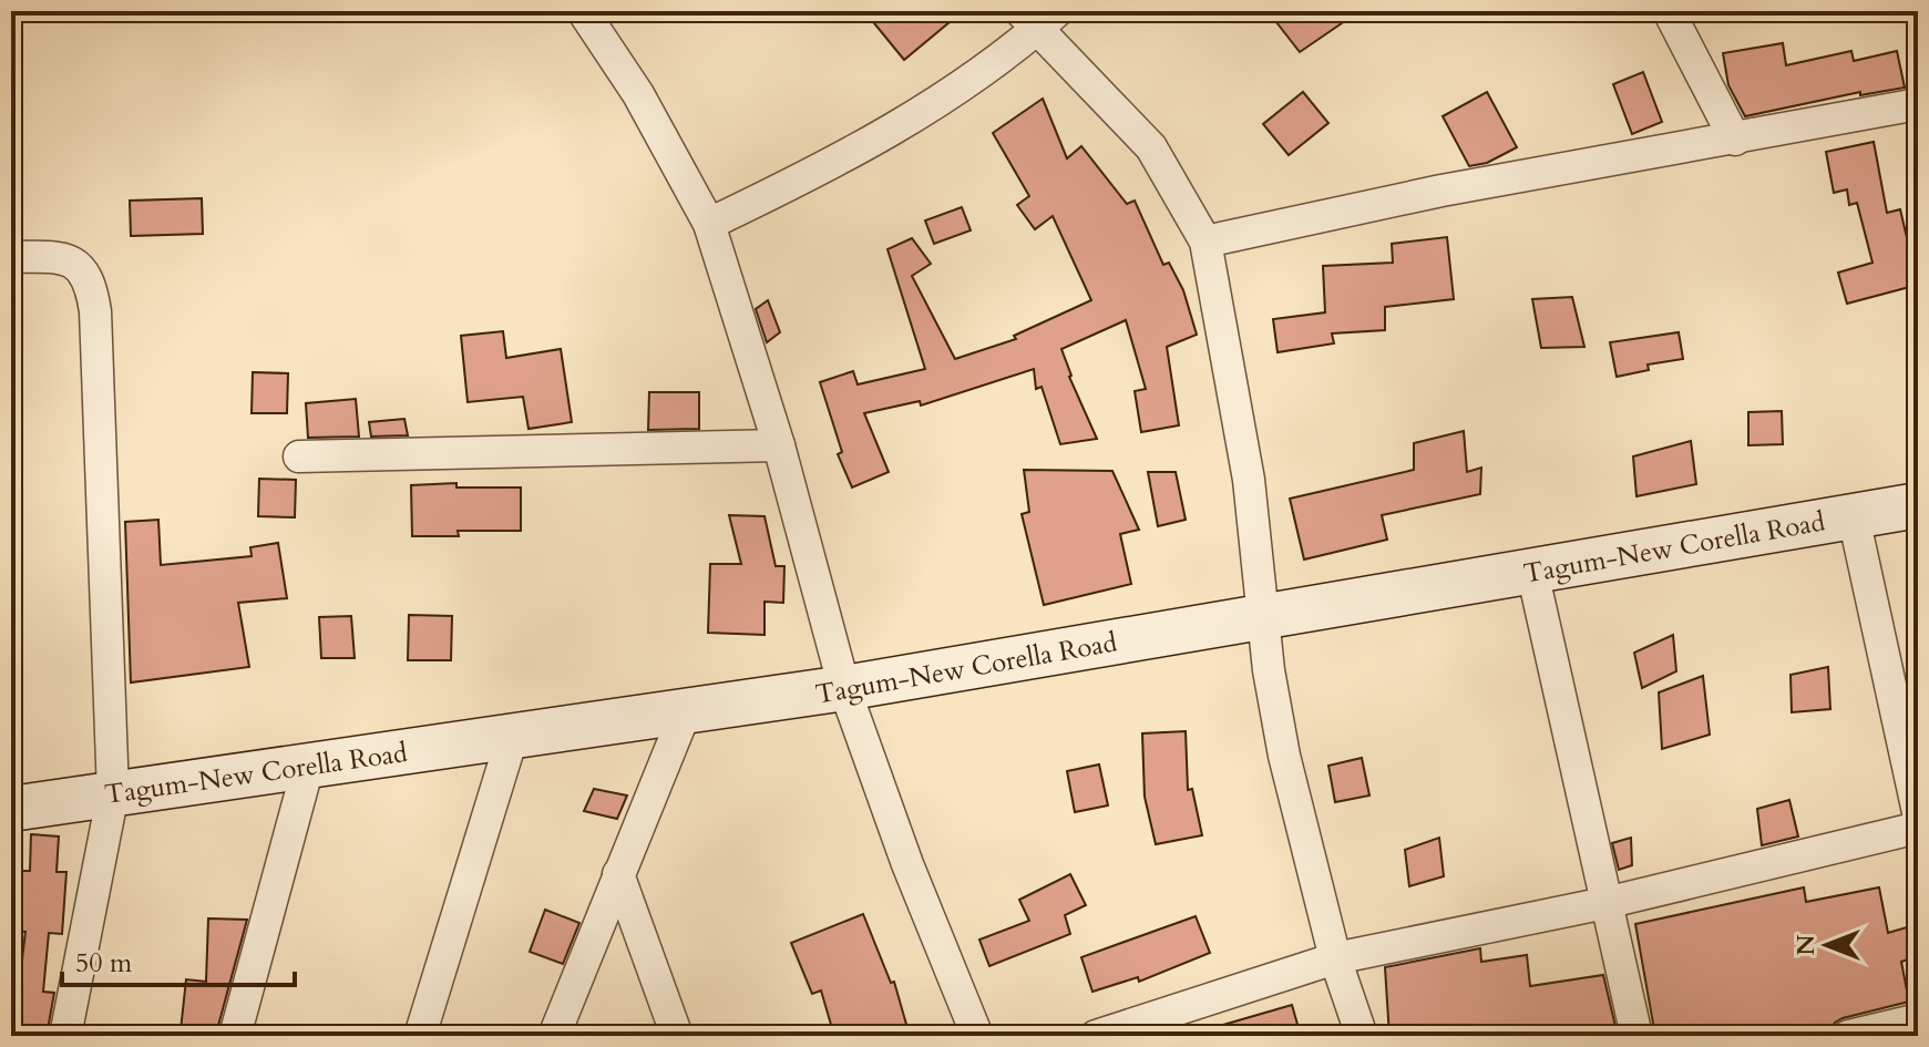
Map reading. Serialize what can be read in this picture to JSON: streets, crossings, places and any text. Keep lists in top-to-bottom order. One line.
{"streets":{"main road":["Tagum-New Corella Road"]},"scale_bar":"50 m","north":"left"}
